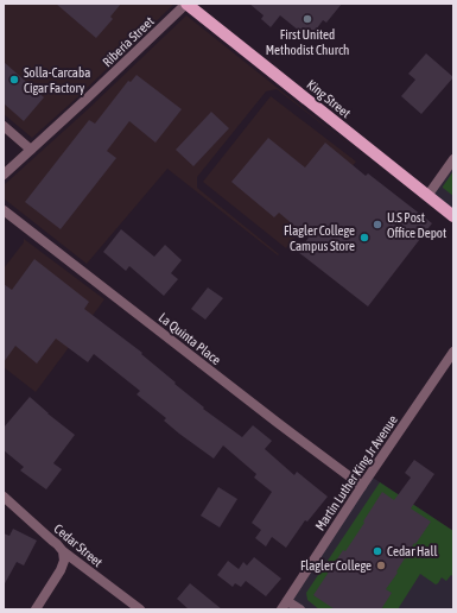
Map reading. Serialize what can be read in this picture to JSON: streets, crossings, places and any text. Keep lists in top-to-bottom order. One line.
{"streets":{"main road":["King Street"],"street":["Riberia Street","La Quinta Place","Martin Luther King Jr Avenue","Cedar Street"]},"crossings":[["Riberia Street","King Street"],["La Quinta Place","Martin Luther King Jr Avenue"]],"places":["First United Methodist Church","Solla-Carcaba Cigar Factory","U.S Post Office Depot","Flagler College Campus Store","Cedar Hall","Flagler College"]}
